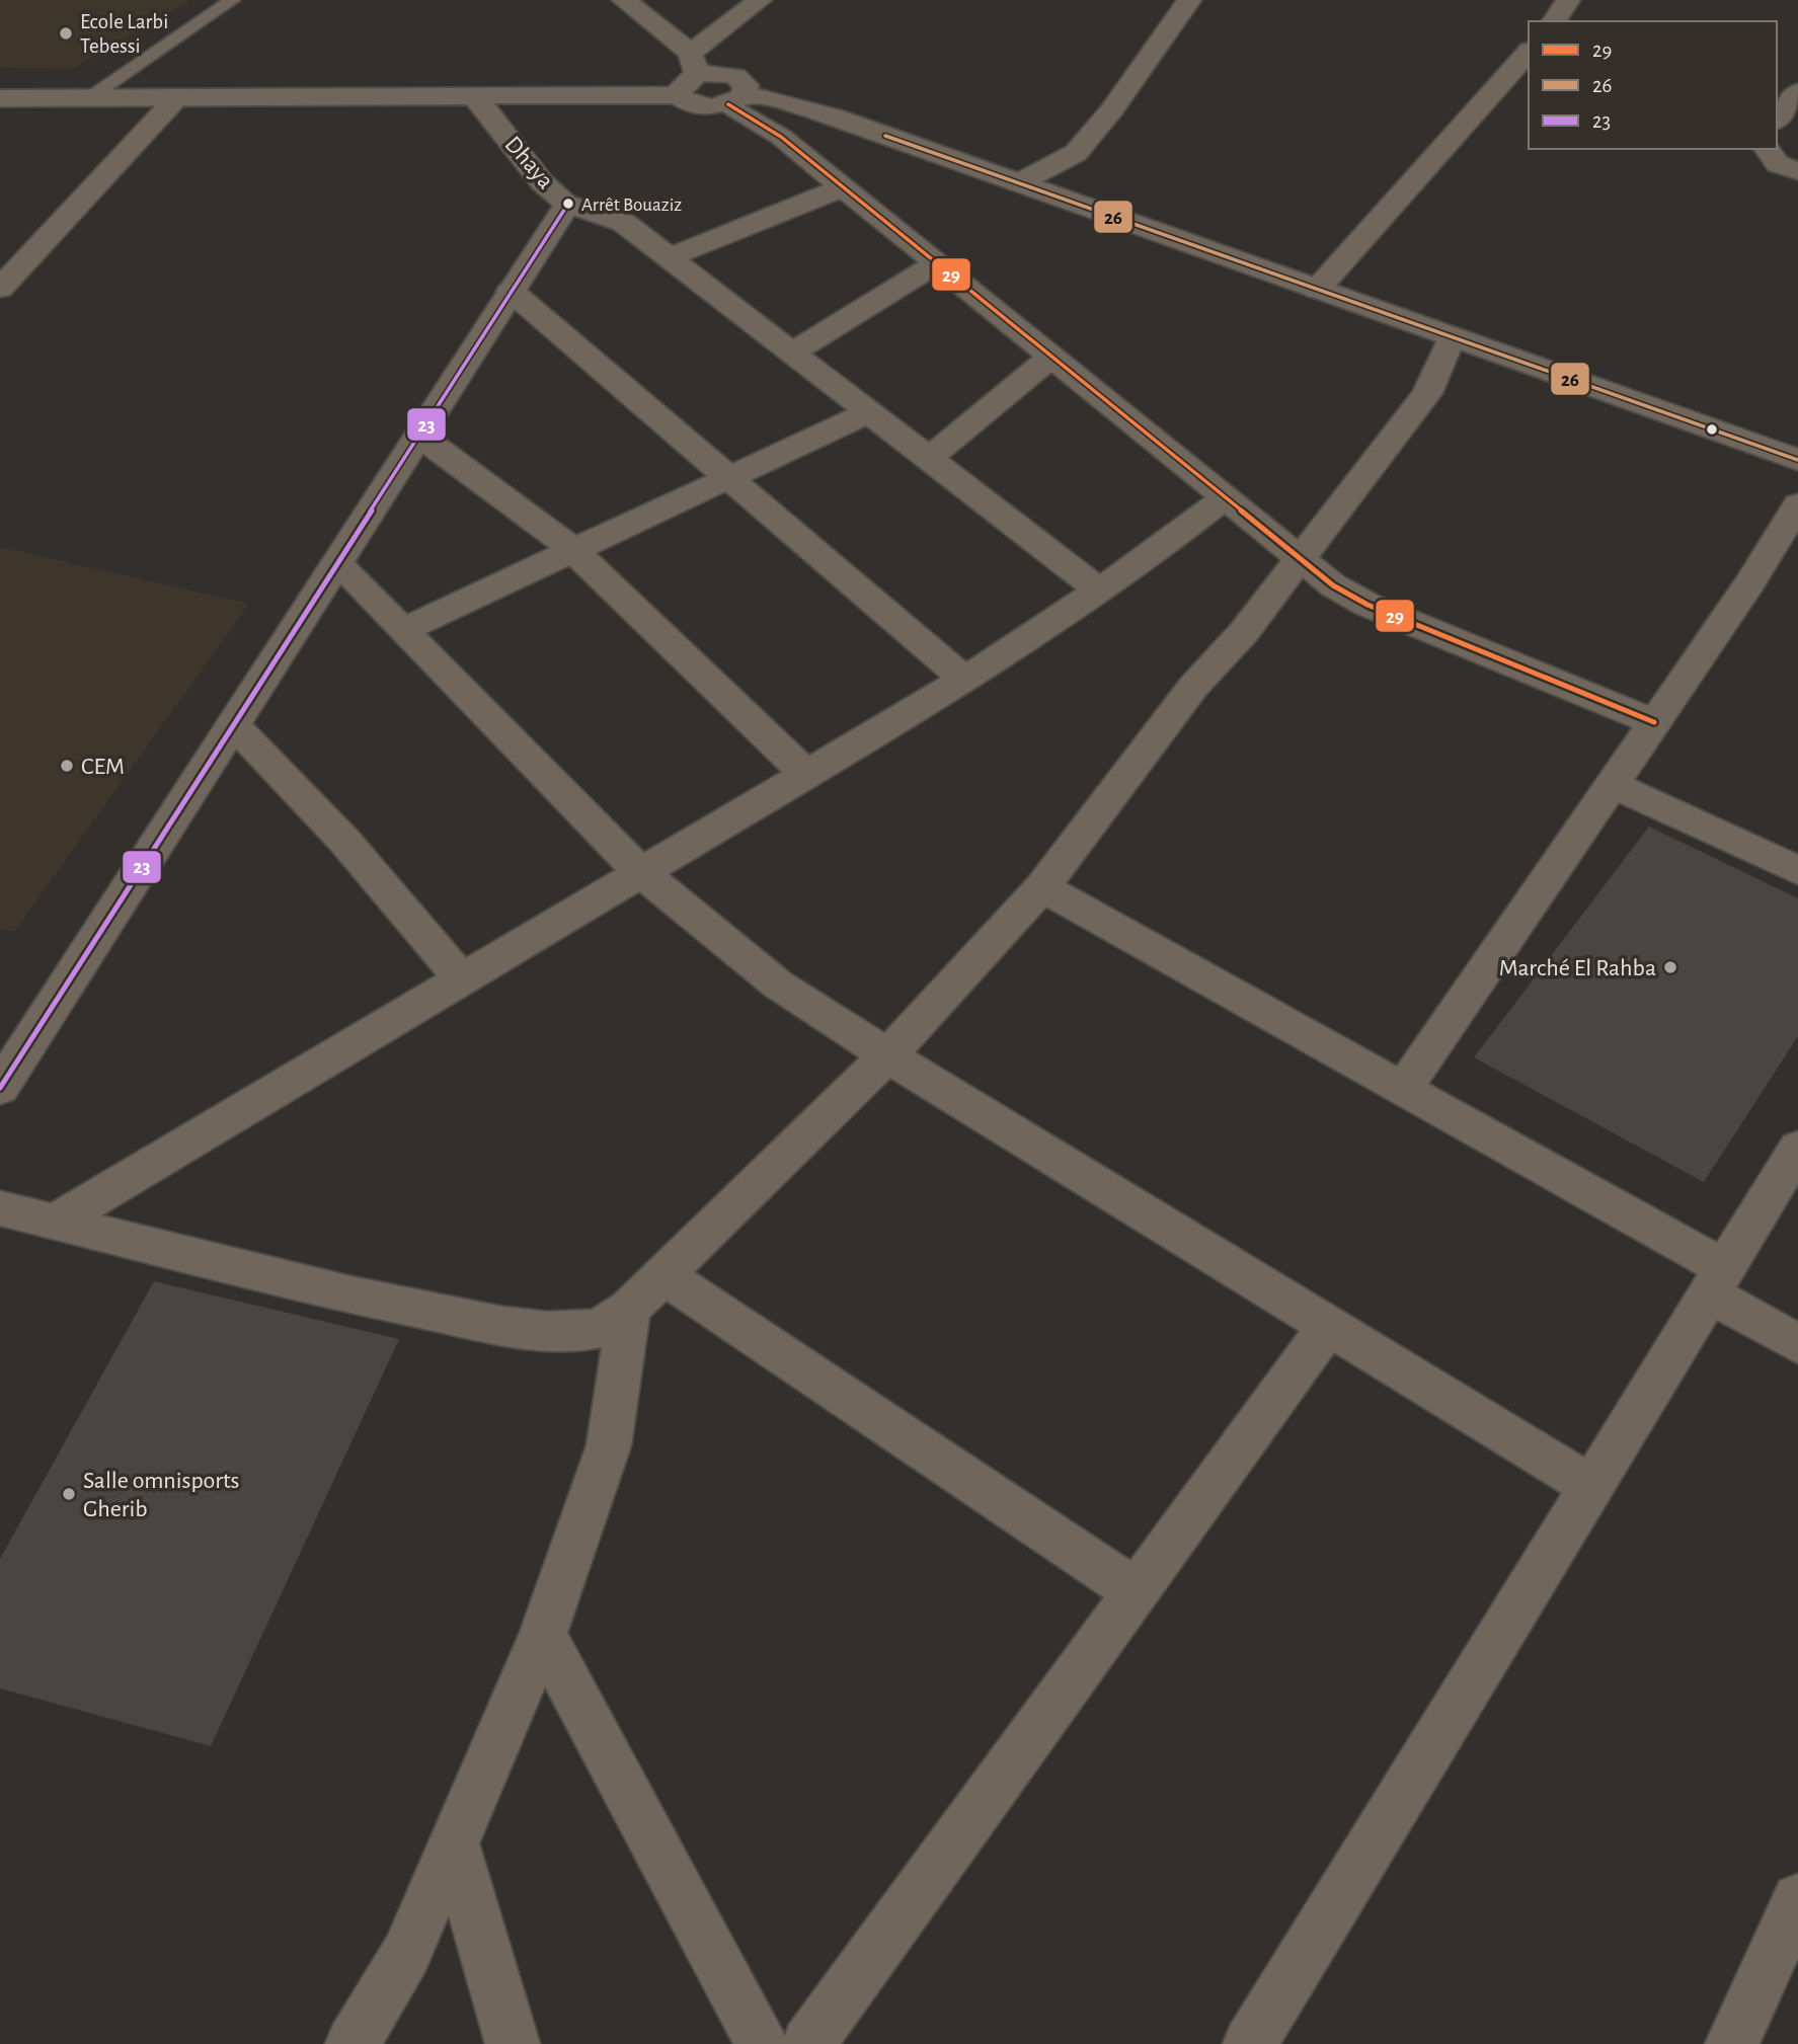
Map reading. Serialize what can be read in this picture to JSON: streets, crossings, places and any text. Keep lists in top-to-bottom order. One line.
{"streets":{"street":["Dhaya"]},"places":["Ecole Larbi Tebessi","Arrêt Bouaziz","CEM","Marché El Rahba","Salle omnisports Gherib"],"lines":["transit line 29","transit line 26","transit line 23"],"legend":["29","26","23"]}
